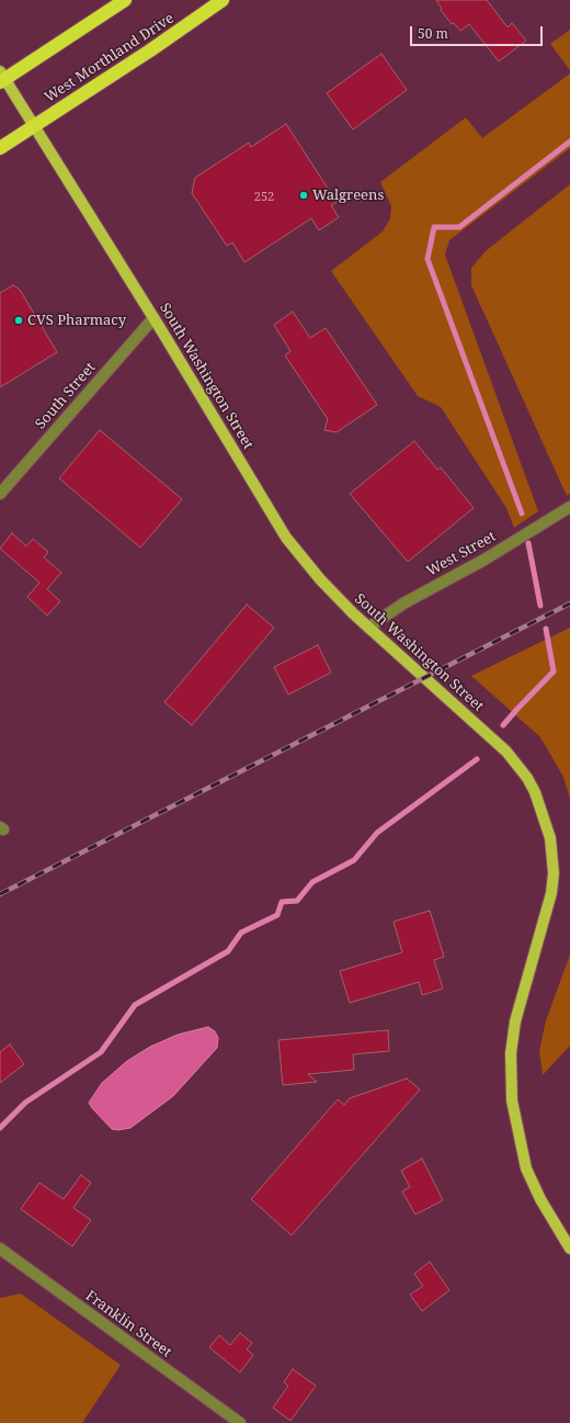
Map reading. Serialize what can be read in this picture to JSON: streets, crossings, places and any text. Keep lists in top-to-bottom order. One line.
{"streets":{"highway":["West Morthland Drive"],"main road":["South Washington Street"],"street":["South Street","West Street","Franklin Street"]},"crossings":[["West Morthland Drive","South Washington Street"],["South Washington Street","South Street"],["South Washington Street","West Street"]],"places":["Walgreens","CVS Pharmacy"],"house_numbers":["252"],"scale_bar":"50 m"}
